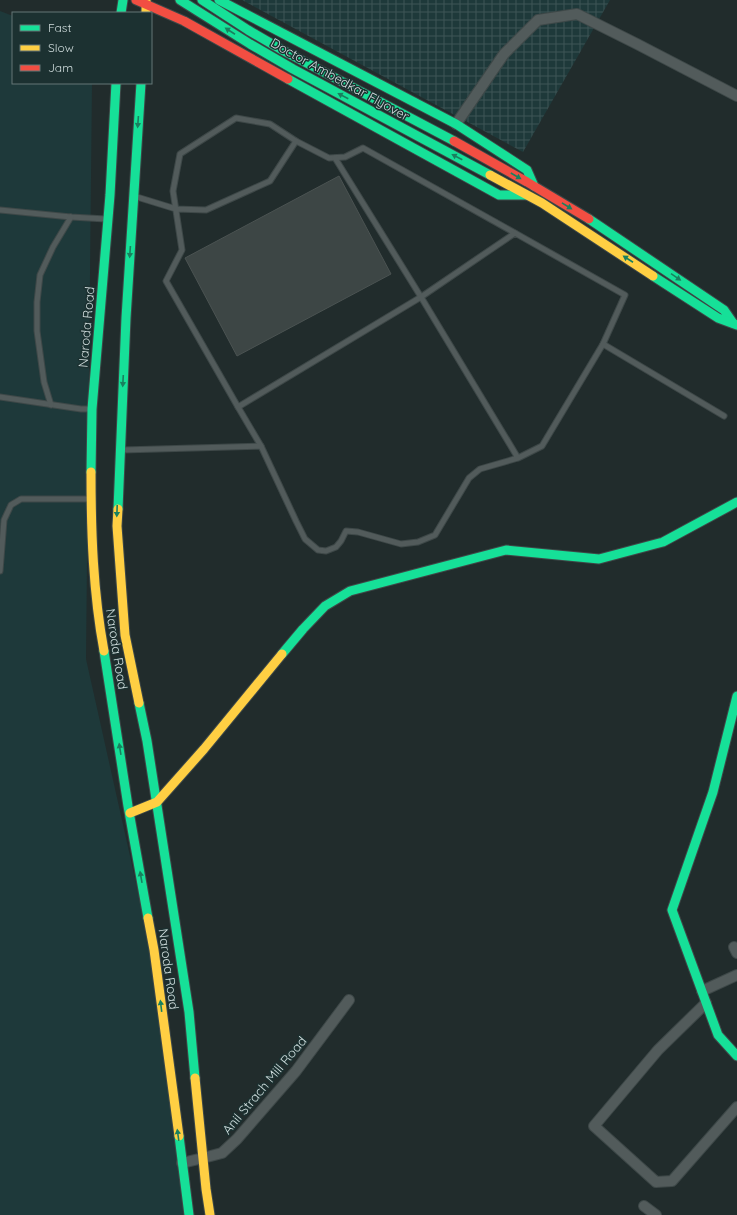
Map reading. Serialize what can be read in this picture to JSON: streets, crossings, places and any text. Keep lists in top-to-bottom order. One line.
{"streets":{"main road":["Doctor Ambedkar Flyover","Naroda Road"],"street":["Anil Strach Mill Road"]},"crossings":[["Naroda Road","Anil Strach Mill Road"]],"legend":["Fast","Slow","Jam"]}
